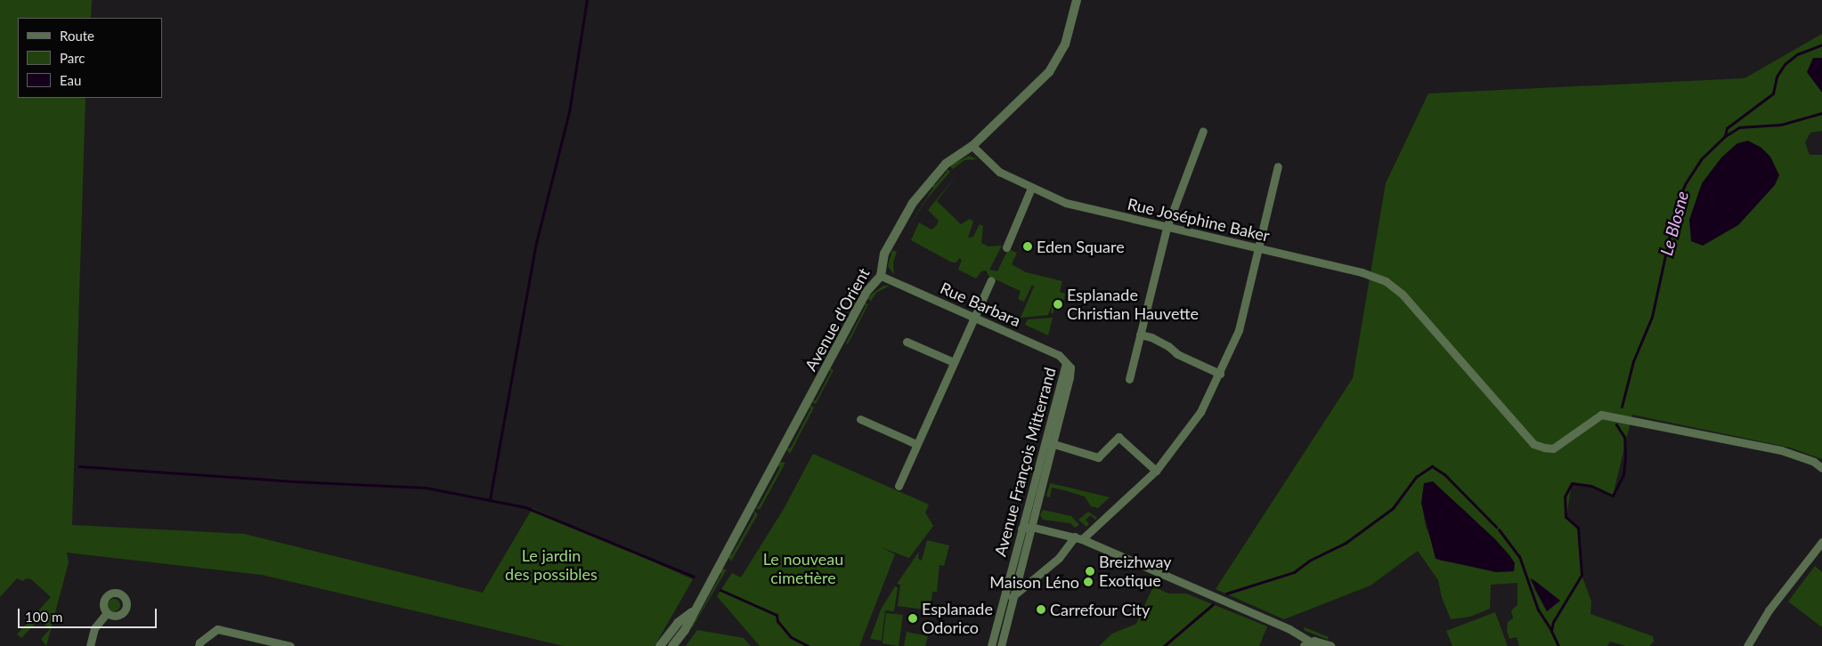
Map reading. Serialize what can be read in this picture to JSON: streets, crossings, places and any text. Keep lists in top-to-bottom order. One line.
{"streets":{"street":["Rue Joséphine Baker","Rue Barbara","Avenue d'Orient","Avenue François Mitterrand"]},"crossings":[["Rue Joséphine Baker","Avenue d'Orient"],["Rue Barbara","Avenue d'Orient"],["Rue Barbara","Avenue François Mitterrand"]],"water":["Le Blosne"],"parks":["Le jardin des possibles","Le nouveau cimetière"],"places":["Eden Square","Esplanade Christian Hauvette","Breizhway Exotique","Maison Léno","Carrefour City","Esplanade Odorico"],"legend":["Route","Parc","Eau"],"scale_bar":"100 m"}
